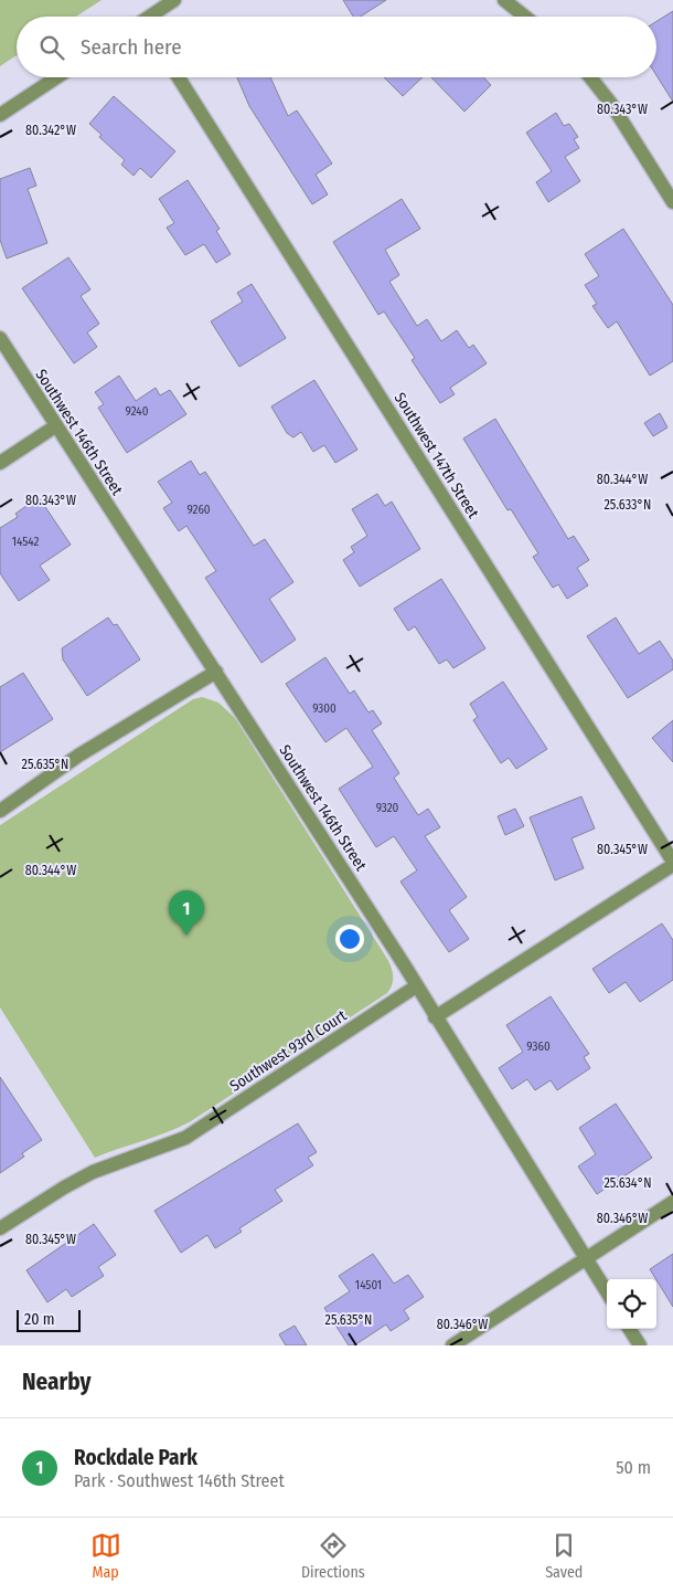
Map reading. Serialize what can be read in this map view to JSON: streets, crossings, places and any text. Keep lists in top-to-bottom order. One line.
{"streets":{"street":["Southwest 146th Street","Southwest 147th Street","Southwest 93rd Court"]},"crossings":[["Southwest 146th Street","Southwest 93rd Court"]],"house_numbers":["9240","9260","14542","9300","9320","9360","14501"],"scale_bar":"20 m","page":{"search":"Search here","pins":"1","scale":"20 m","heading":"Nearby","list":[{"mark":"1","name":"Rockdale Park","note":"Park · Southwest 146th Street","value":"50 m"}],"nav":["Map","Directions","Saved"]},"coordinates":["80.343°W","80.342°W","80.344°W","25.633°N","25.635°N","80.345°W","25.634°N","80.346°W"]}
